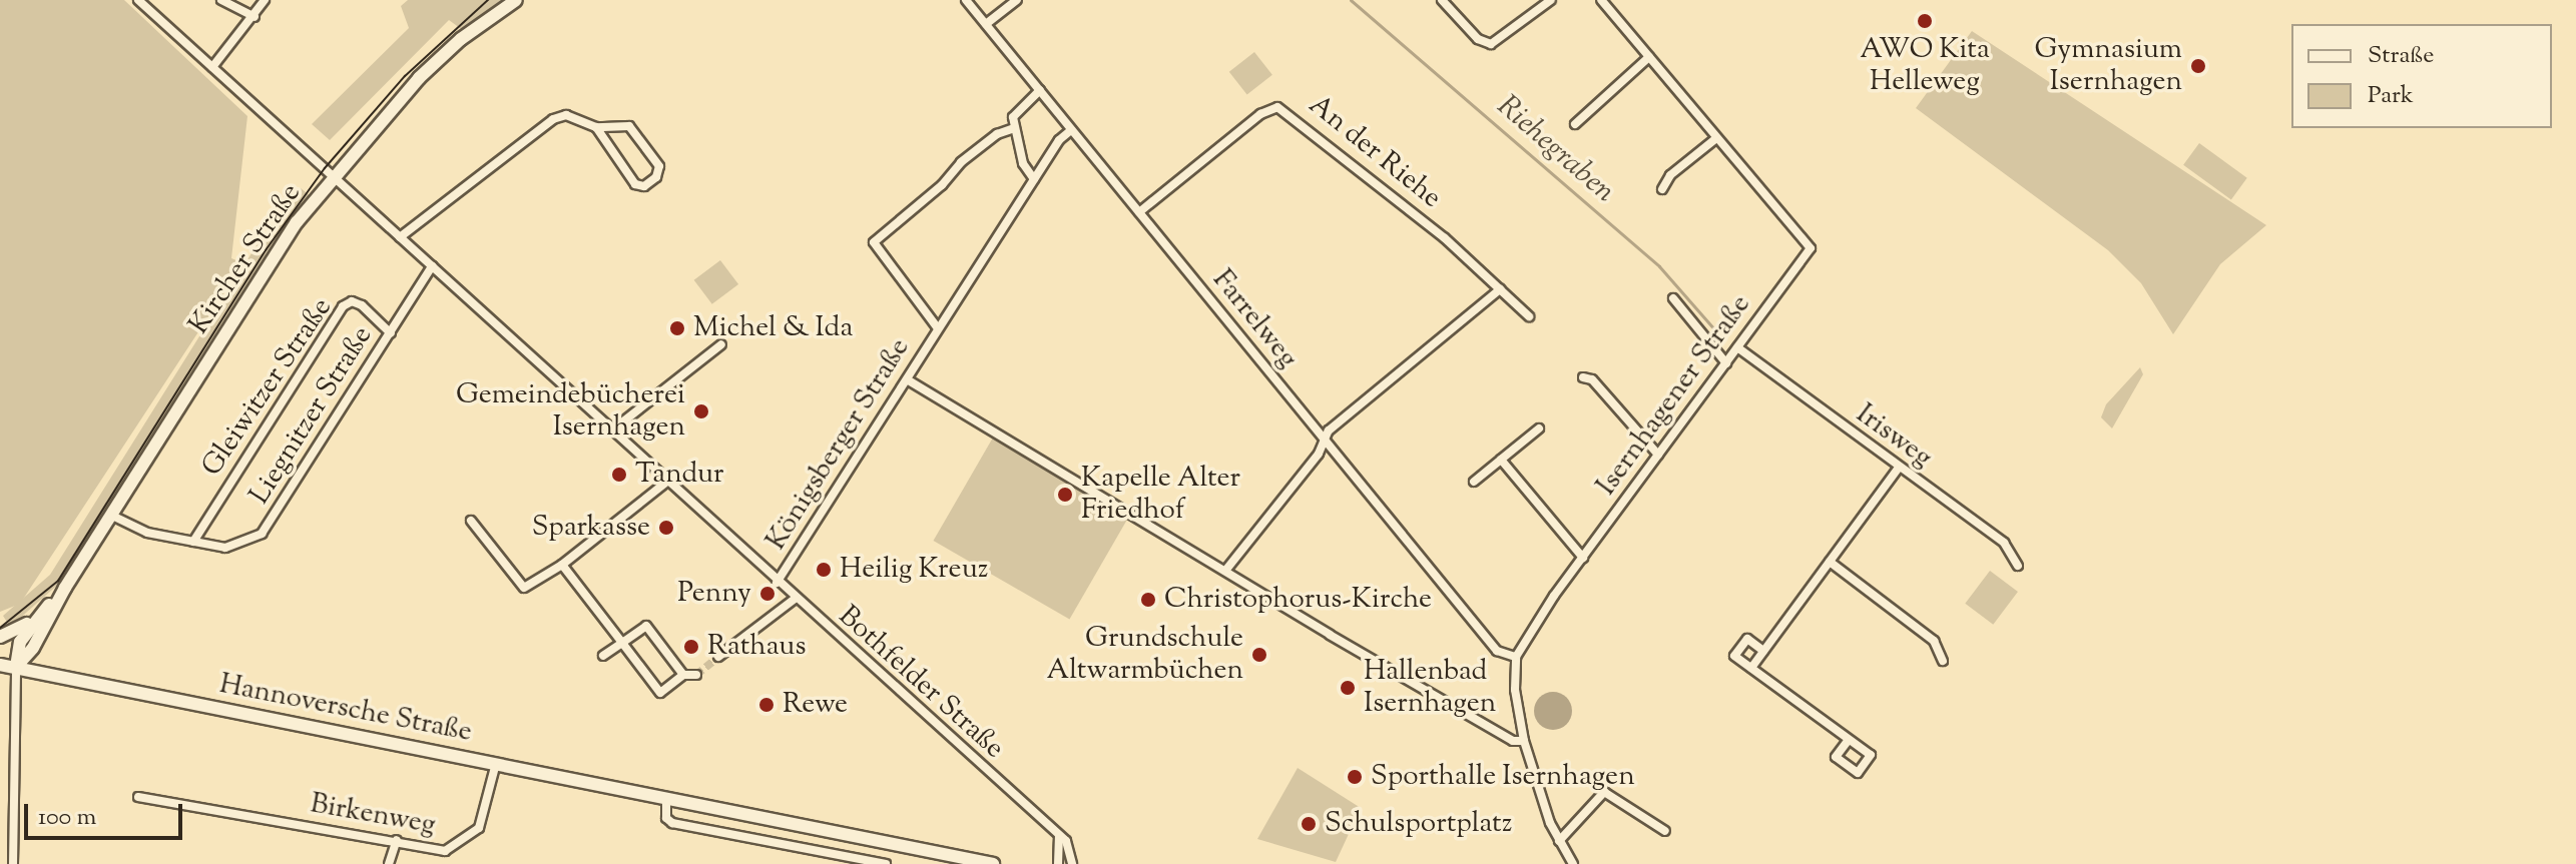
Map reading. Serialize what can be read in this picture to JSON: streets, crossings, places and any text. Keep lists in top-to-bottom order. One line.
{"streets":{"main road":["Kircher Straße","Hannoversche Straße"],"street":["An der Riehe","Farrelweg","Gleiwitzer Straße","Isernhagener Straße","Liegnitzer Straße","Irisweg","Königsberger Straße","Bothfelder Straße","Birkenweg"]},"crossings":[["An der Riehe","Farrelweg"],["Kircher Straße","Liegnitzer Straße"],["Kircher Straße","Bothfelder Straße"],["Kircher Straße","Hannoversche Straße"],["Farrelweg","Isernhagener Straße"],["Farrelweg","Königsberger Straße"],["Gleiwitzer Straße","Liegnitzer Straße"],["Isernhagener Straße","Irisweg"],["Liegnitzer Straße","Bothfelder Straße"],["Königsberger Straße","Bothfelder Straße"],["Hannoversche Straße","Birkenweg"]],"water":["Riehegraben"],"places":["AWO Kita Helleweg","Gymnasium Isernhagen","Michel & Ida","Gemeindebücherei Isernhagen","Tandur","Kapelle Alter Friedhof","Sparkasse","Heilig Kreuz","Penny","Christophorus-Kirche","Rathaus","Grundschule Altwarmbüchen","Hallenbad Isernhagen","Rewe","Sporthalle Isernhagen","Schulsportplatz"],"legend":["Straße","Park"],"scale_bar":"100 m"}
